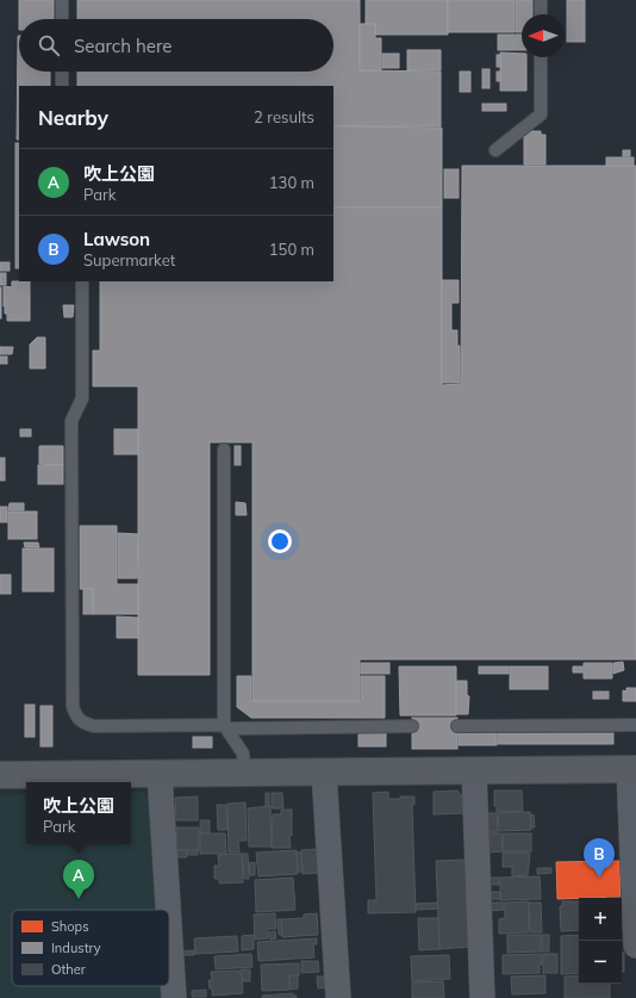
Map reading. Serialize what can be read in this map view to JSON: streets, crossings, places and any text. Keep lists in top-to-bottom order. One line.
{"legend":["Shops","Industry","Other"],"north":"left","page":{"search":"Search here","heading":["Nearby","2 results"],"list":[{"mark":"A","name":"吹上公園","note":"Park","value":"130 m"},{"mark":"B","name":"Lawson","note":"Supermarket","value":"150 m"}],"popup":["吹上公園","Park"],"pins":["B","A"],"map_buttons":["+","−"]}}
